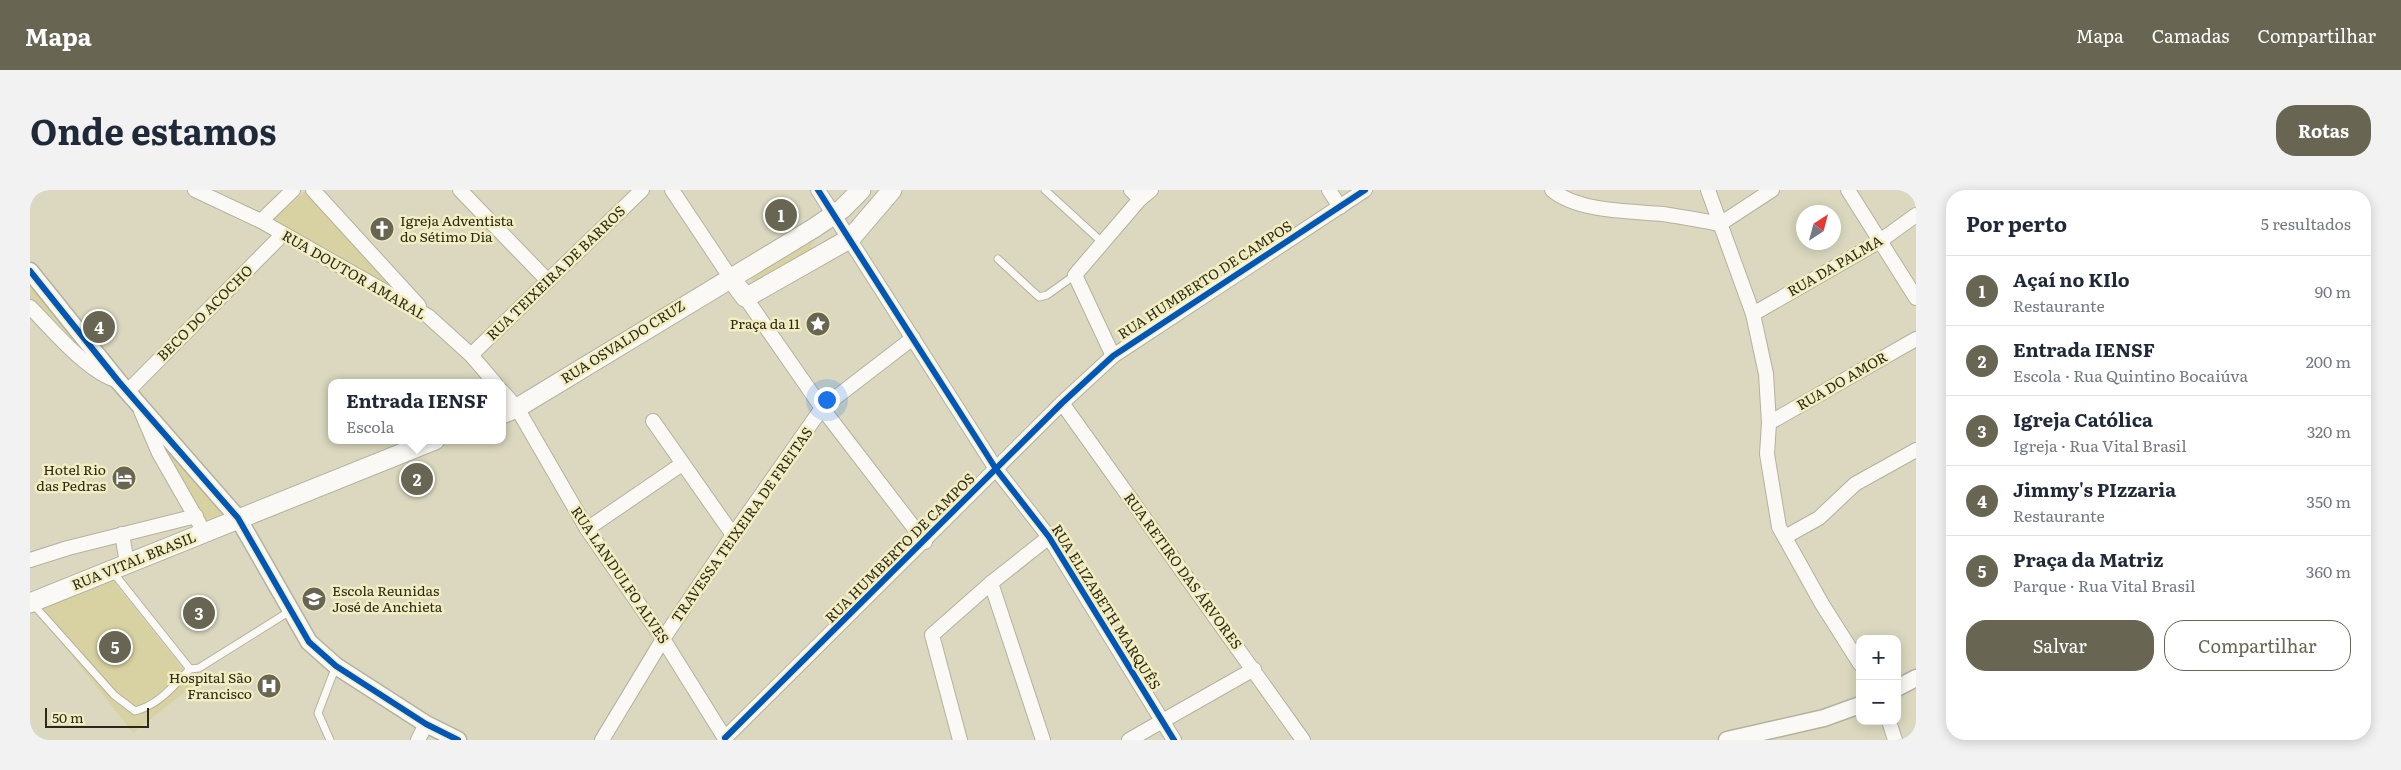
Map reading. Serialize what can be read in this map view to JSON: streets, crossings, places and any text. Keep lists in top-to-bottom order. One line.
{"streets":{"main road":["RUA OSVALDO CRUZ","RUA VITAL BRASIL"],"street":["RUA DA PALMA","RUA TEIXEIRA DE BARROS","RUA DOUTOR AMARAL","RUA HUMBERTO DE CAMPOS","BECO DO ACOCHO","RUA DO AMOR","TRAVESSA TEIXEIRA DE FREITAS","RUA RETIRO DAS ÁRVORES","RUA LANDULFO ALVES","RUA ELIZABETH MARQUÊS"]},"crossings":[["RUA TEIXEIRA DE BARROS","RUA DOUTOR AMARAL"],["RUA DOUTOR AMARAL","BECO DO ACOCHO"],["RUA HUMBERTO DE CAMPOS","RUA RETIRO DAS ÁRVORES"],["RUA HUMBERTO DE CAMPOS","RUA LANDULFO ALVES"],["RUA HUMBERTO DE CAMPOS","RUA ELIZABETH MARQUÊS"],["RUA OSVALDO CRUZ","RUA LANDULFO ALVES"],["RUA OSVALDO CRUZ","RUA ELIZABETH MARQUÊS"],["TRAVESSA TEIXEIRA DE FREITAS","RUA LANDULFO ALVES"],["TRAVESSA TEIXEIRA DE FREITAS","RUA ELIZABETH MARQUÊS"]],"places":{"church":["Igreja Adventista do Sétimo Dia"],"place":["Praça da 11"],"hotel":["Hotel Rio das Pedras"],"school or university":["Escola Reunidas José de Anchieta"],"hospital":["Hospital São Francisco"]},"scale_bar":"50 m","north":"top right","page":{"header":"Mapa","nav":["Mapa","Camadas","Compartilhar"],"title":"Onde estamos","buttons":["Rotas",["Salvar","Compartilhar"]],"heading":["Por perto","5 resultados"],"pins":["1","4","2","3","5"],"list":[{"mark":"1","name":"Açaí no KIlo","note":"Restaurante","value":"90 m"},{"mark":"2","name":"Entrada IENSF","note":"Escola · Rua Quintino Bocaiúva","value":"200 m"},{"mark":"3","name":"Igreja Católica","note":"Igreja · Rua Vital Brasil","value":"320 m"},{"mark":"4","name":"Jimmy's PIzzaria","note":"Restaurante","value":"350 m"},{"mark":"5","name":"Praça da Matriz","note":"Parque · Rua Vital Brasil","value":"360 m"}],"popup":["Entrada IENSF","Escola"],"map_buttons":["+","−"],"scale":"50 m"}}
